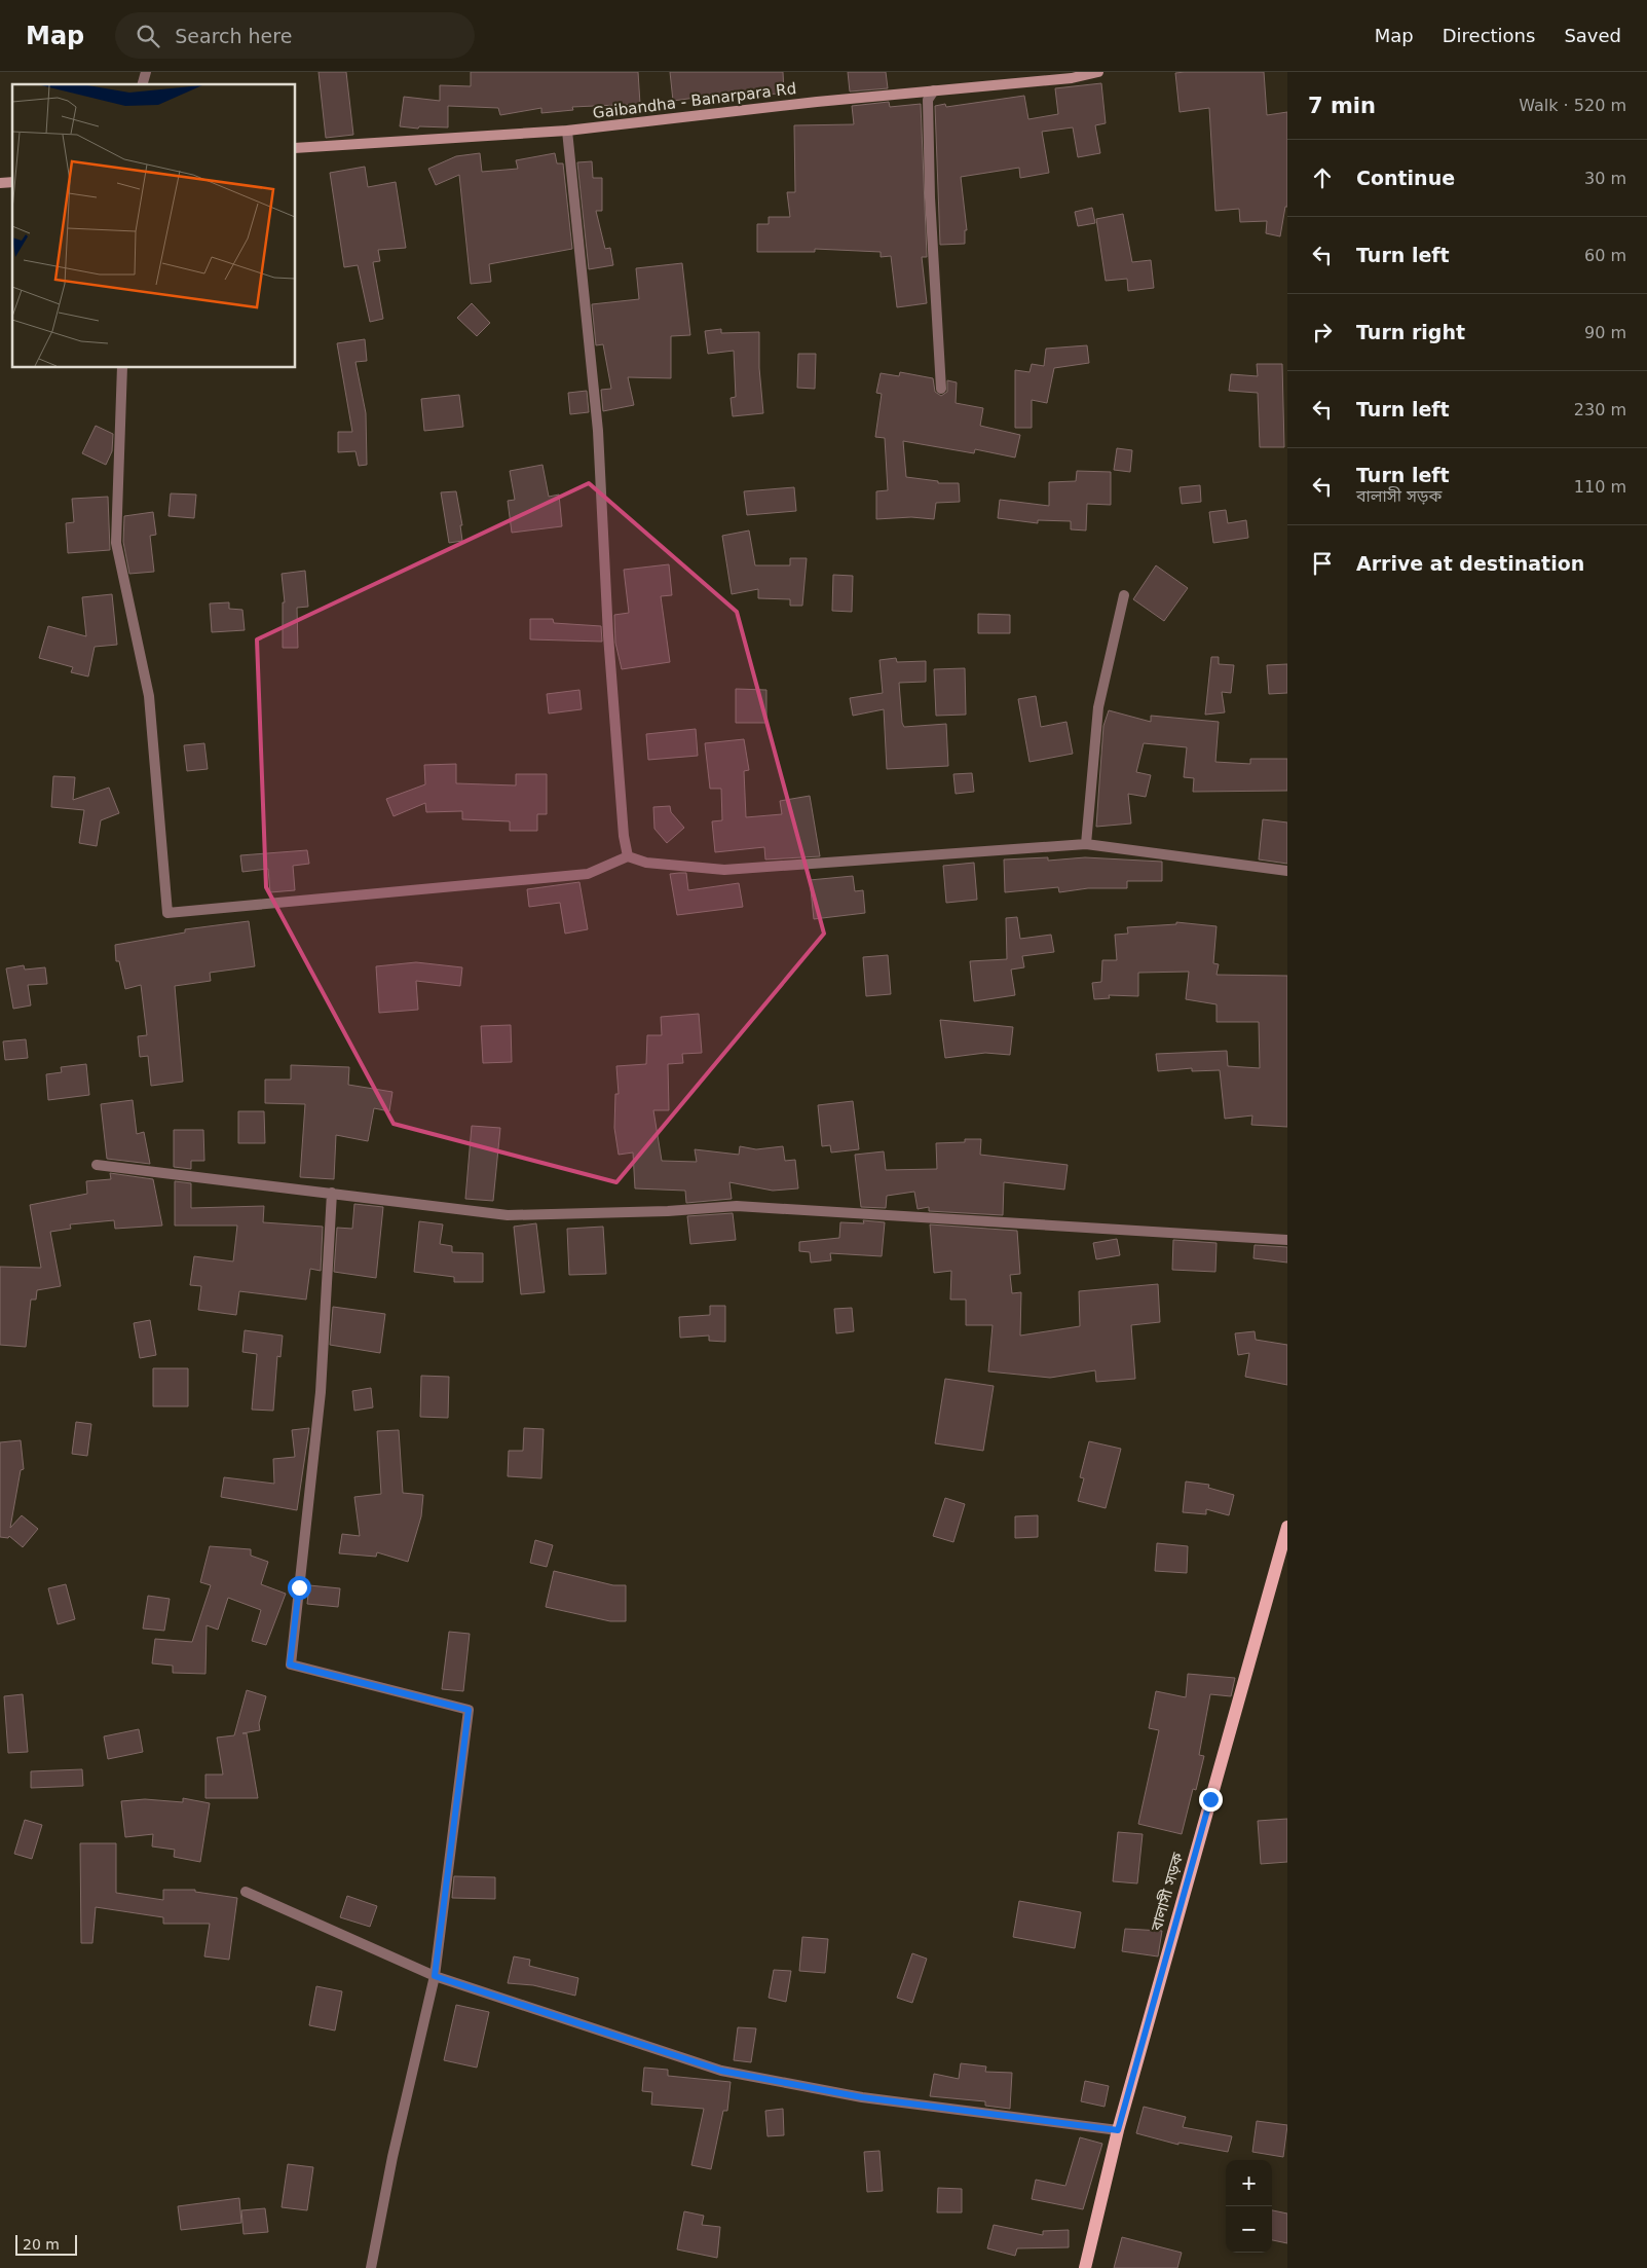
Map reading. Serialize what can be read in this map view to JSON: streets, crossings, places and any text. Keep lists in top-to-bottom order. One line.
{"streets":{"main road":["Gaibandha - Banarpara Rd","বালাসী সড়ক"]},"scale_bar":"20 m","page":{"header":"Map","search":"Search here","nav":["Map","Directions","Saved"],"heading":["7 min","Walk · 520 m"],"list":[["Continue","30 m"],["Turn left","60 m"],["Turn right","90 m"],["Turn left","230 m"],["Turn left","বালাসী সড়ক","110 m"],"Arrive at destination"],"map_buttons":["+","−"],"scale":"20 m"}}
